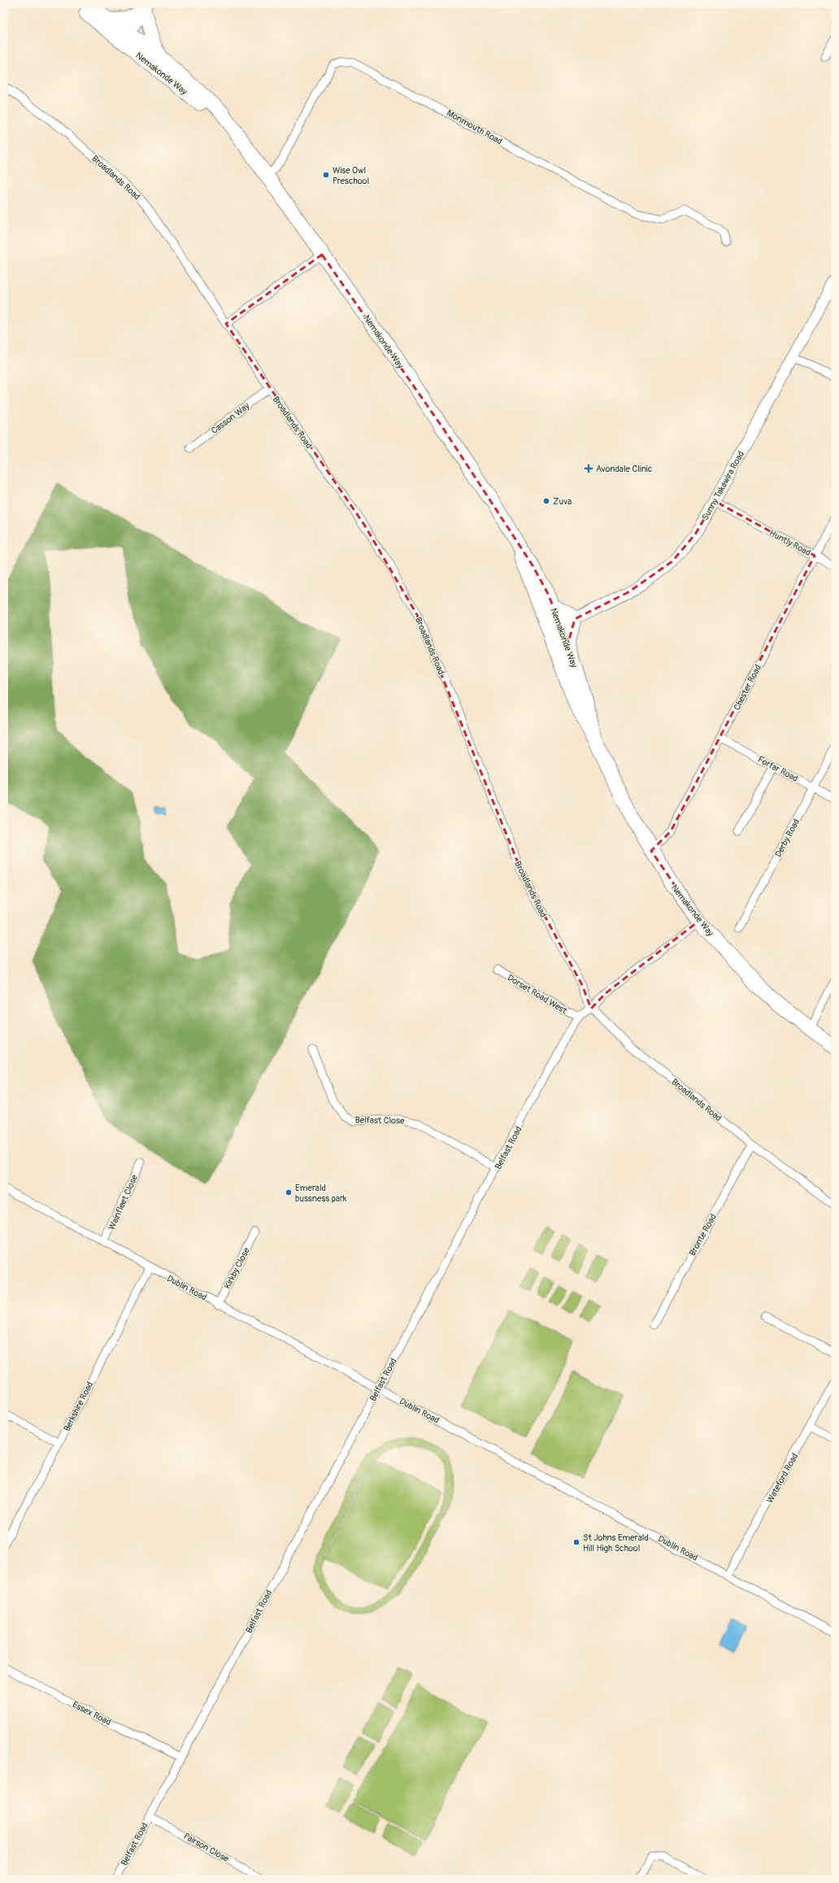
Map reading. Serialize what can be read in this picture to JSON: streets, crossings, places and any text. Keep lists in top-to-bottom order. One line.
{"streets":{"highway":["Nemakonde Way"],"main road":["Sunny Takawira Road"],"street":["Monmouth Road","Broadlands Road","Casson Way","Huntly Road","Chester Road","Forfar Road","Derby Road","Dorset Road West","Belfast Close","Belfast Road","Wainfleet Close","Bronte Road","Kirkby Close","Dublin Road","Berkshire Road","Wateford Road","Essex Road","Pairson Close"]},"crossings":[["Nemakonde Way","Monmouth Road"],["Nemakonde Way","Sunny Takawira Road"],["Nemakonde Way","Chester Road"],["Nemakonde Way","Belfast Road"],["Broadlands Road","Casson Way"],["Broadlands Road","Belfast Road"],["Broadlands Road","Bronte Road"],["Sunny Takawira Road","Huntly Road"],["Huntly Road","Chester Road"],["Chester Road","Forfar Road"],["Forfar Road","Derby Road"],["Dorset Road West","Belfast Road"],["Belfast Close","Belfast Road"],["Belfast Road","Dublin Road"],["Belfast Road","Essex Road"],["Belfast Road","Pairson Close"],["Wainfleet Close","Dublin Road"],["Kirkby Close","Dublin Road"],["Dublin Road","Berkshire Road"],["Dublin Road","Wateford Road"]],"places":{"other":["Wise Owl Preschool","Zuva","Emerald bussness park","St Johns Emerald Hill High School"],"health":["Avondale Clinic"]}}
